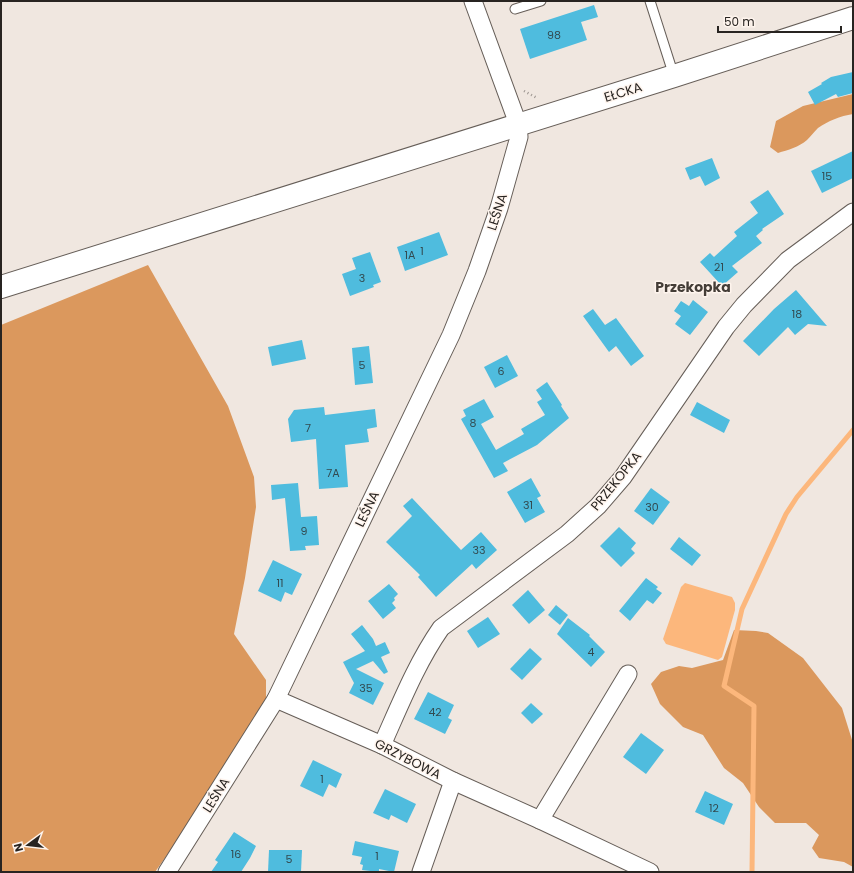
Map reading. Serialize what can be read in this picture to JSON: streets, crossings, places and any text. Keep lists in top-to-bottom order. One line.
{"streets":{"main road":["EŁCKA"],"street":["LEŚNA","PRZEKOPKA","GRZYBOWA"]},"crossings":[["EŁCKA","LEŚNA"],["LEŚNA","GRZYBOWA"],["PRZEKOPKA","GRZYBOWA"]],"districts":["Przekopka"],"house_numbers":["98","15","1","1A","21","3","18","5","6","8","7","7A","31","30","9","33","11","4","35","42","1","12","16","1","5"],"scale_bar":"50 m","north":"left"}
